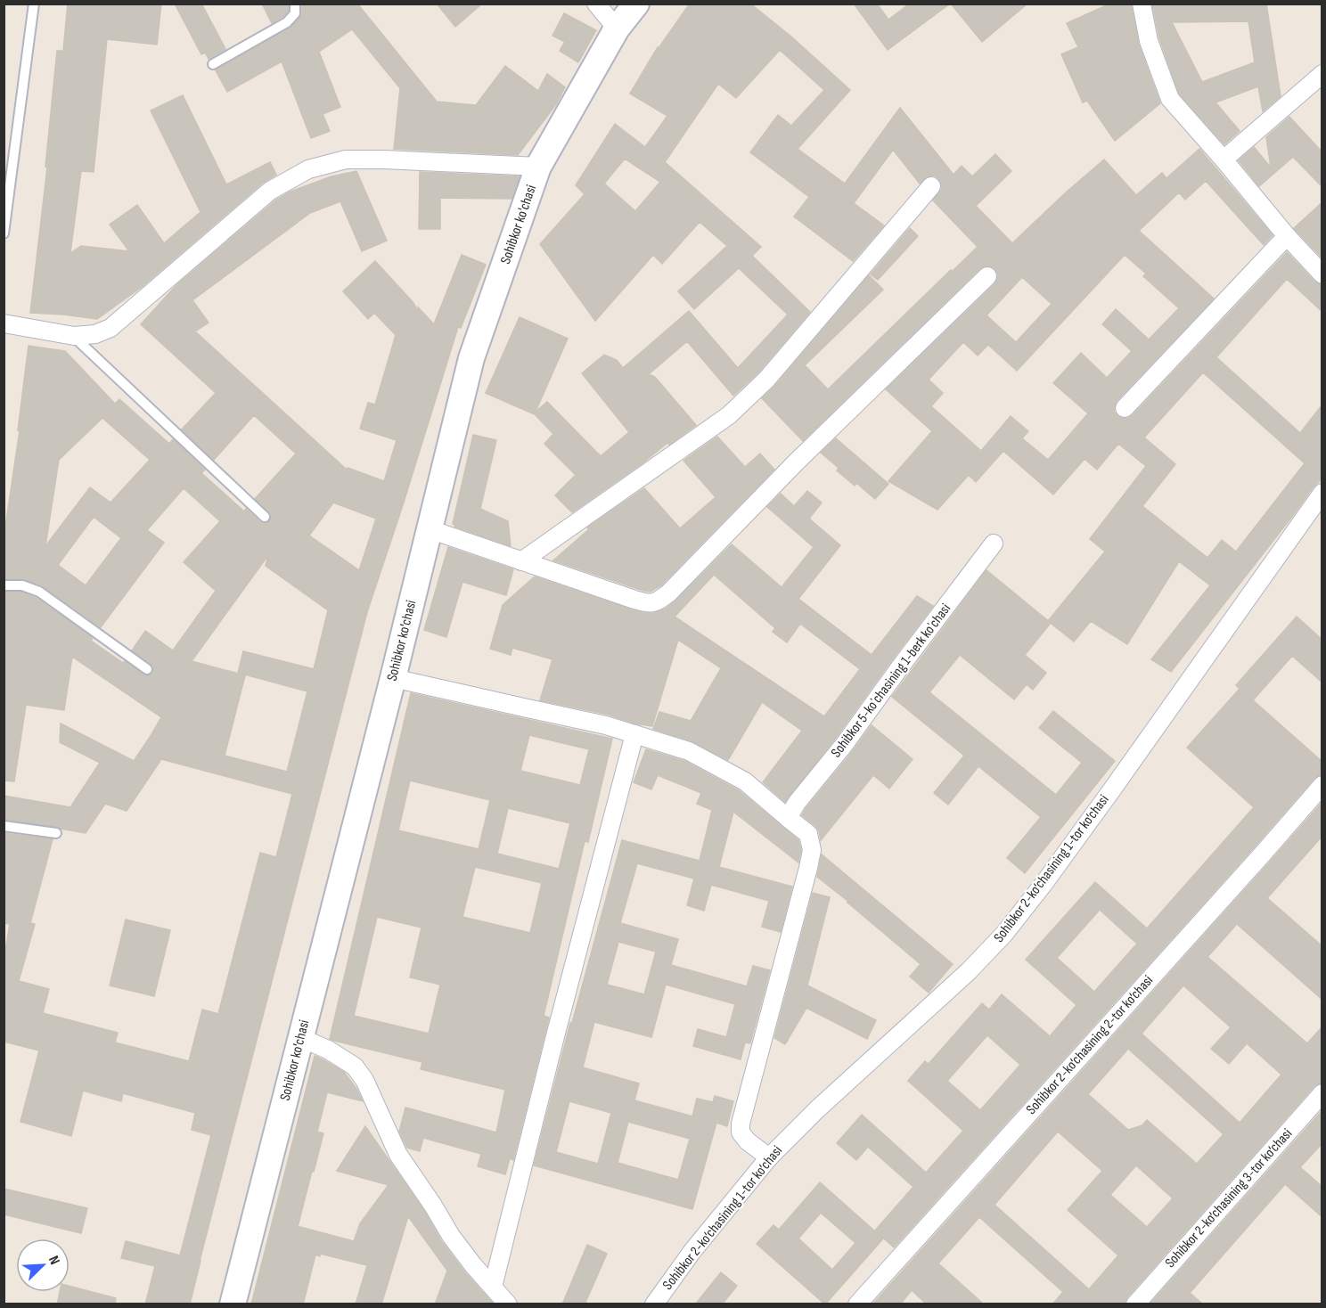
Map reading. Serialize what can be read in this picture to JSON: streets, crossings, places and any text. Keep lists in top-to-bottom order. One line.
{"streets":{"street":["Sohibkor ko'chasi","Sohibkor 5-koʼchasining 1-berk koʼchasi","Sohibkor 2-ko‘chasining 1-tor ko‘chasi","Sohibkor 2-ko‘chasining 2-tor ko‘chasi","Sohibkor 2-ko‘chasining 3-tor ko‘chasi"]},"north":"top right"}
